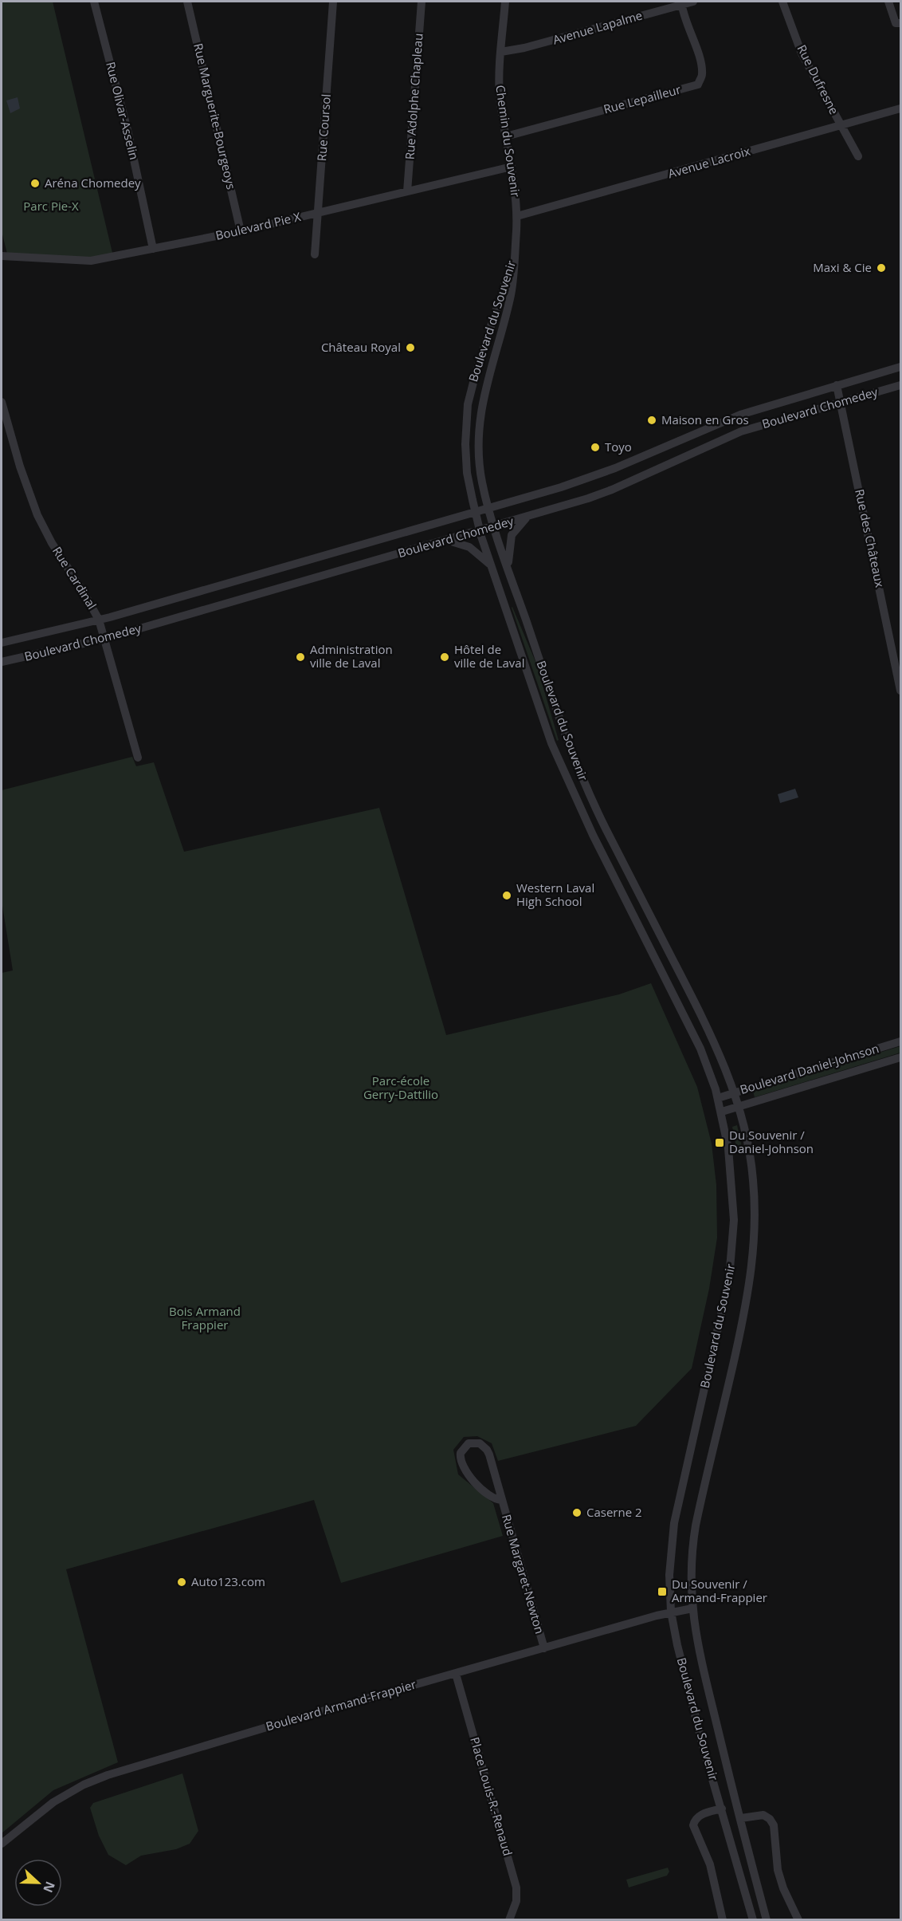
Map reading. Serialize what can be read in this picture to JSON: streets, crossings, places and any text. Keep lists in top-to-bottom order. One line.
{"streets":{"street":["Avenue Lapalme","Rue Dufresne","Rue Adolphe Chapleau","Rue Lepailleur","Rue Olivar-Asselin","Rue Marguerite-Bourgeoys","Rue Coursol","Chemin du Souvenir","Avenue Lacroix","Boulevard Pie X","Boulevard du Souvenir","Boulevard Chomedey","Rue des Châteaux","Rue Cardinal","Boulevard Daniel-Johnson","Rue Margaret-Newton","Boulevard Armand-Frappier","Place Louis-R.-Renaud"]},"crossings":[["Avenue Lapalme","Rue Lepailleur"],["Avenue Lapalme","Chemin du Souvenir"],["Rue Dufresne","Avenue Lacroix"],["Rue Adolphe Chapleau","Boulevard Pie X"],["Rue Lepailleur","Chemin du Souvenir"],["Rue Olivar-Asselin","Boulevard Pie X"],["Rue Marguerite-Bourgeoys","Boulevard Pie X"],["Rue Coursol","Boulevard Pie X"],["Chemin du Souvenir","Avenue Lacroix"],["Chemin du Souvenir","Boulevard Pie X"],["Chemin du Souvenir","Boulevard du Souvenir"],["Boulevard du Souvenir","Boulevard Chomedey"],["Boulevard du Souvenir","Boulevard Daniel-Johnson"],["Boulevard du Souvenir","Boulevard Armand-Frappier"],["Boulevard Chomedey","Rue des Châteaux"],["Boulevard Chomedey","Rue Cardinal"],["Rue Margaret-Newton","Boulevard Armand-Frappier"],["Boulevard Armand-Frappier","Place Louis-R.-Renaud"]],"parks":["Parc Pie-X","Parc-école Gerry-Dattilio","Bois Armand Frappier"],"places":{"other":["Aréna Chomedey","Maxi & Cie","Château Royal","Maison en Gros","Toyo","Administration ville de Laval","Hôtel de ville de Laval","Western Laval High School","Caserne 2","Auto123.com"],"transit":["Du Souvenir / Daniel-Johnson","Du Souvenir / Armand-Frappier"]},"north":"right"}
